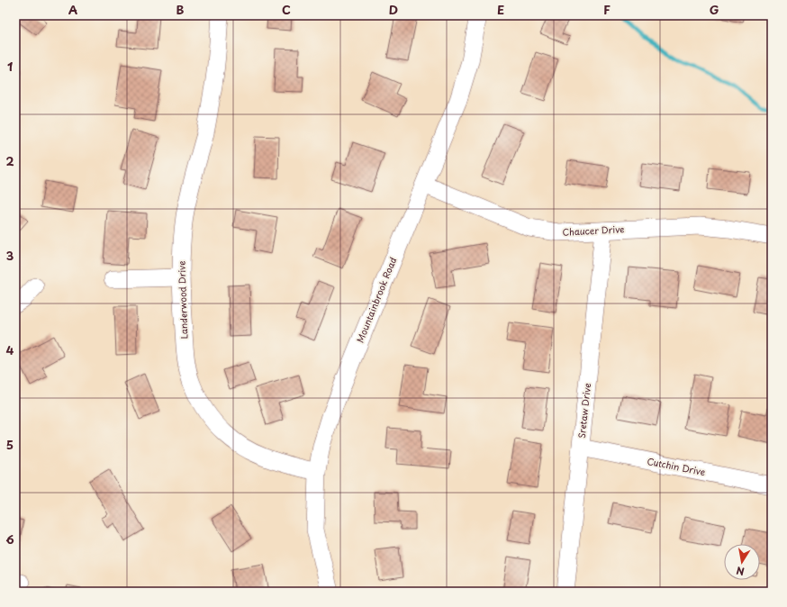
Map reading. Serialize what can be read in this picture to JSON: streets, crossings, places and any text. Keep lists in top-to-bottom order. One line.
{"streets":{"street":["Chaucer Drive","Landerwood Drive","Mountainbrook Road","Sretaw Drive","Cutchin Drive"]},"crossings":[["Chaucer Drive","Mountainbrook Road"],["Chaucer Drive","Sretaw Drive"],["Landerwood Drive","Mountainbrook Road"],["Sretaw Drive","Cutchin Drive"]],"north":"bottom","grid":{"columns":["A","B","C","D","E","F","G"],"rows":["1","2","3","4","5","6"]}}
